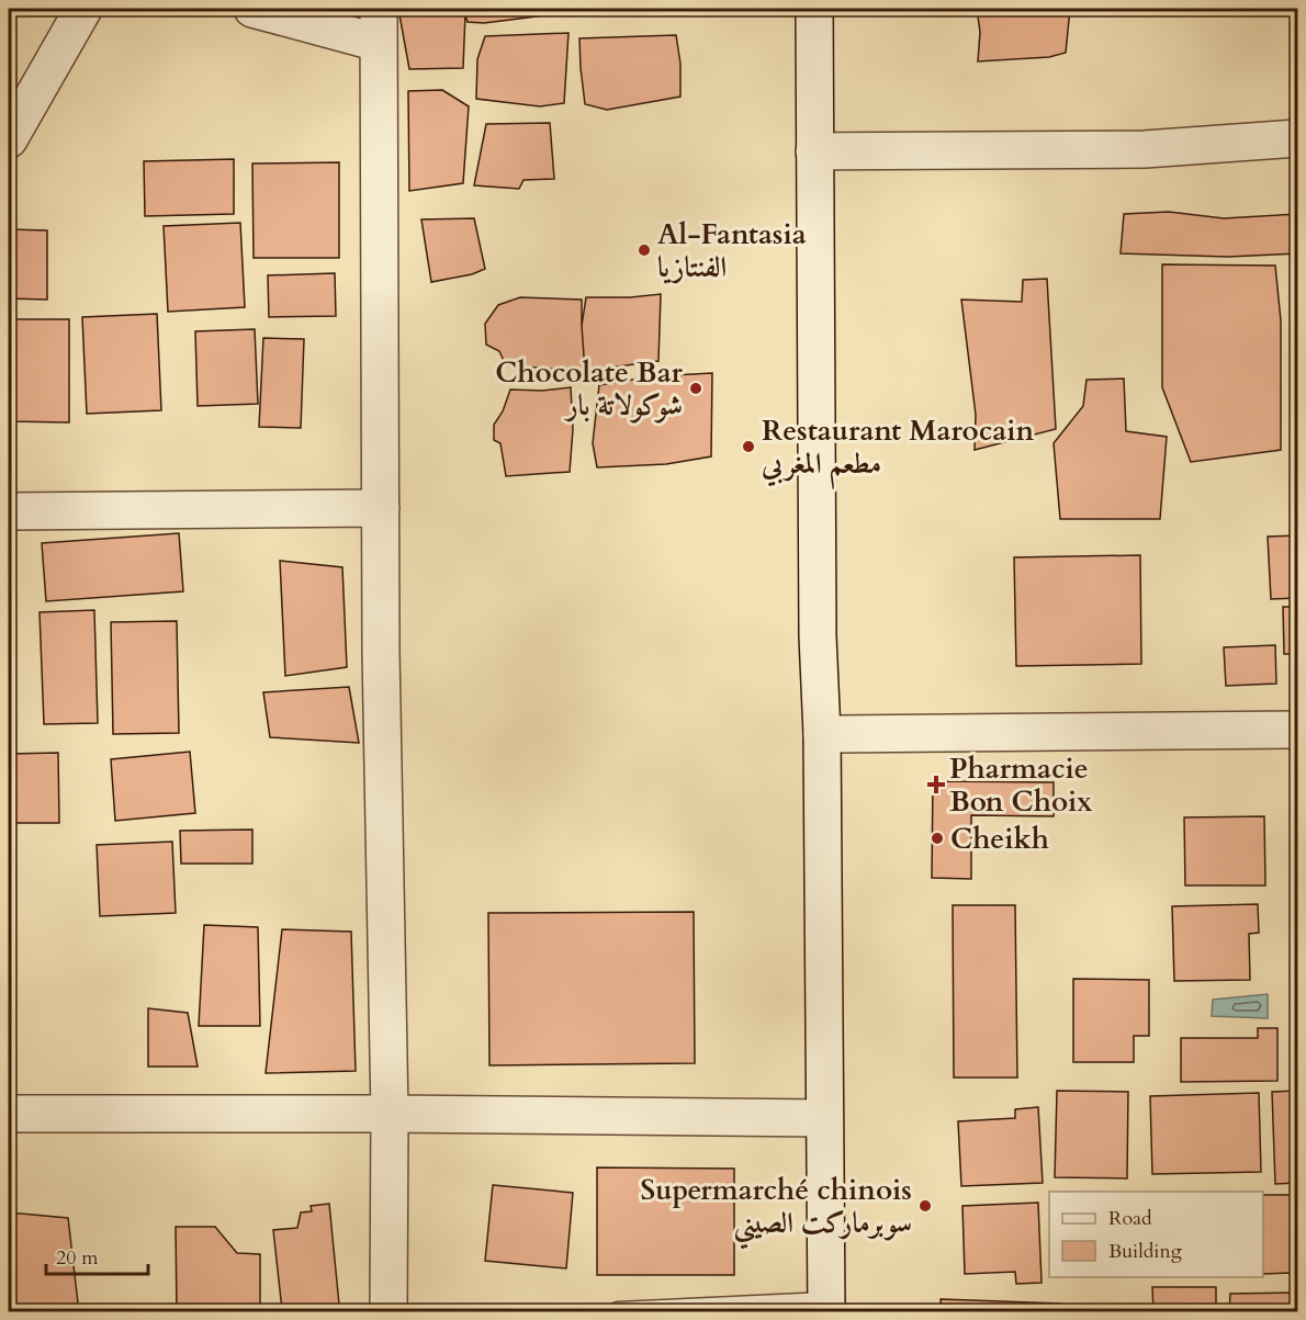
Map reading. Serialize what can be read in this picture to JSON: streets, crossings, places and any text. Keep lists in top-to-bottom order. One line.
{"places":{"other":["Al-Fantasia الفنتازيا","Chocolate Bar شوكولاتة بار","Restaurant Marocain مطعم المغربي","Cheikh","Supermarché chinois سوبرماركت الصيني"],"health":["Pharmacie Bon Choix"]},"legend":["Road","Building"],"scale_bar":"20 m"}
